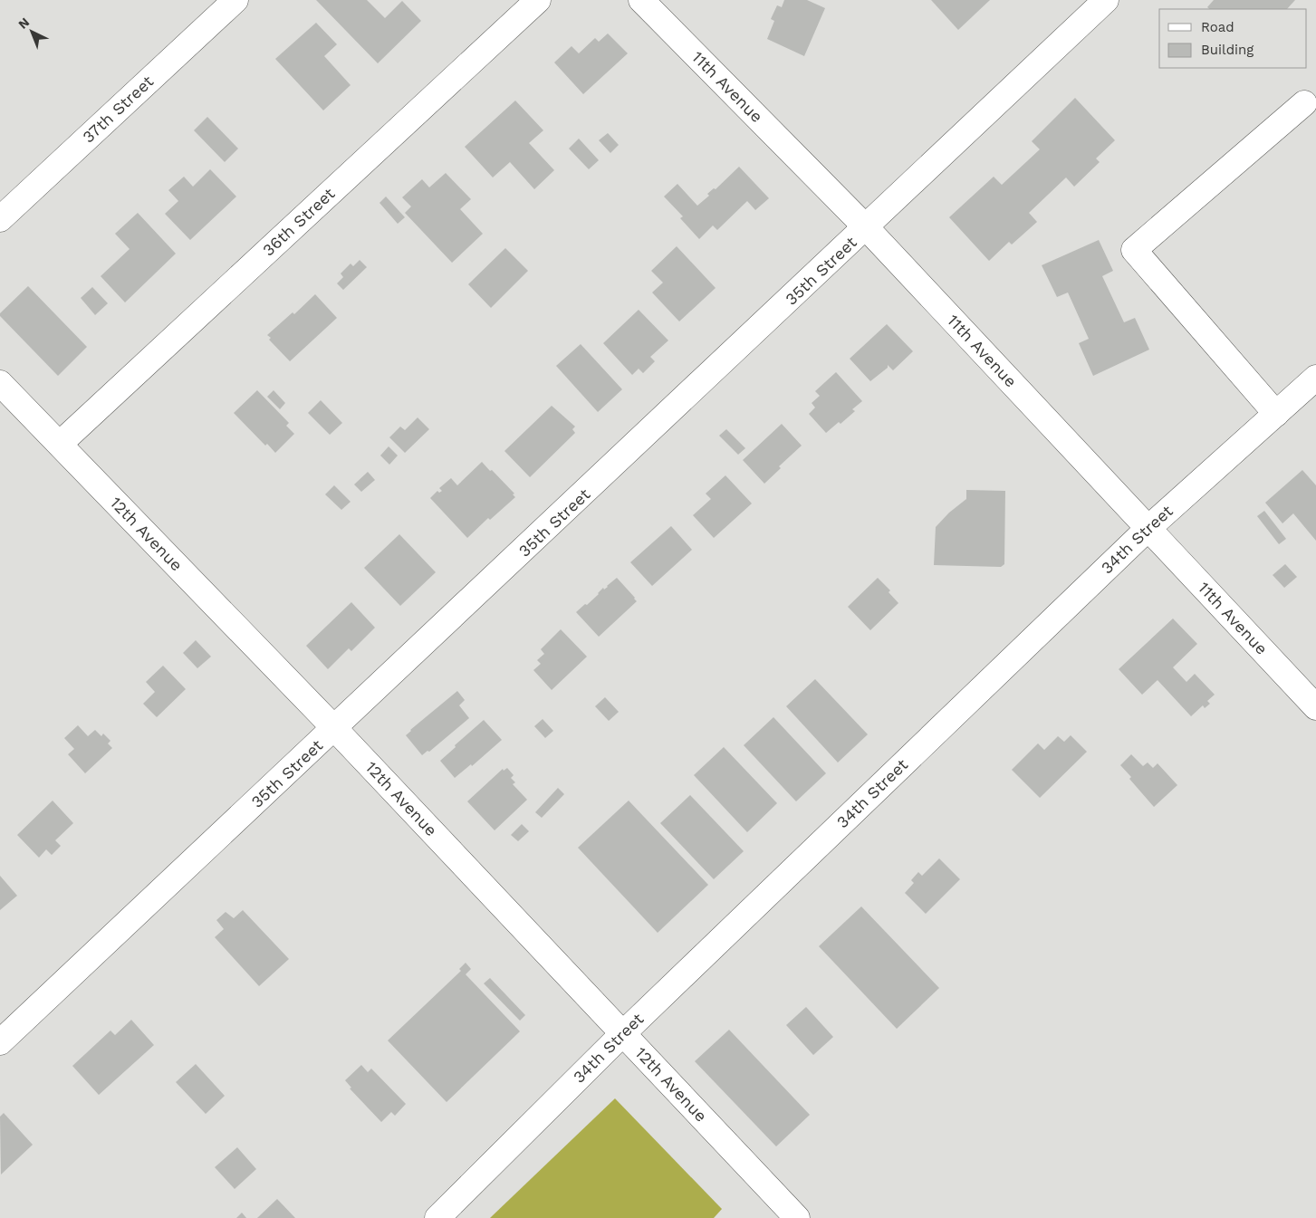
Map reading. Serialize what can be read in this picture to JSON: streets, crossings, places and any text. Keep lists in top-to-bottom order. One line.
{"streets":{"street":["11th Avenue","37th Street","36th Street","35th Street","12th Avenue","34th Street"]},"crossings":[["11th Avenue","35th Street"],["11th Avenue","34th Street"],["36th Street","12th Avenue"],["35th Street","12th Avenue"],["12th Avenue","34th Street"]],"legend":["Road","Building"],"north":"top left"}
